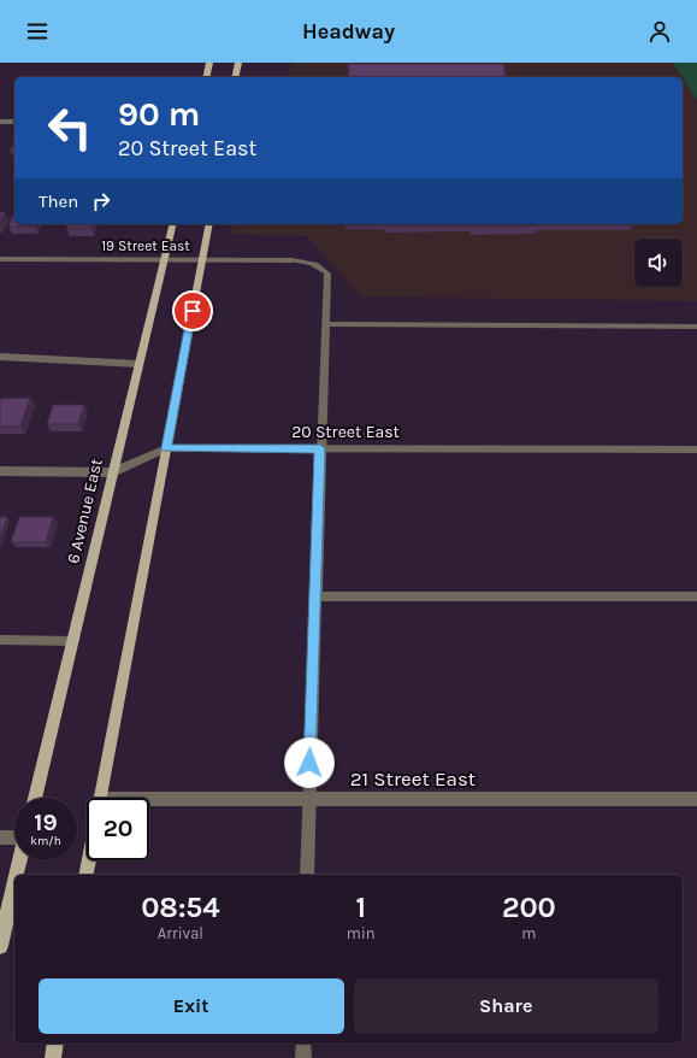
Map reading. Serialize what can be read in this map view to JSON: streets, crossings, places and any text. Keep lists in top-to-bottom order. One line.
{"streets":{"main road":["6 Avenue East"],"street":["19 Street East","20 Street East","21 Street East"]},"crossings":[["19 Street East","6 Avenue East"],["20 Street East","6 Avenue East"]],"page":{"header":"Headway","turn":["90 m","20 Street East"],"then":"Then","speed":"19 km/h","limit":"20","eta":["08:54","Arrival","1","min","200","m"],"buttons":["Exit","Share"]}}
